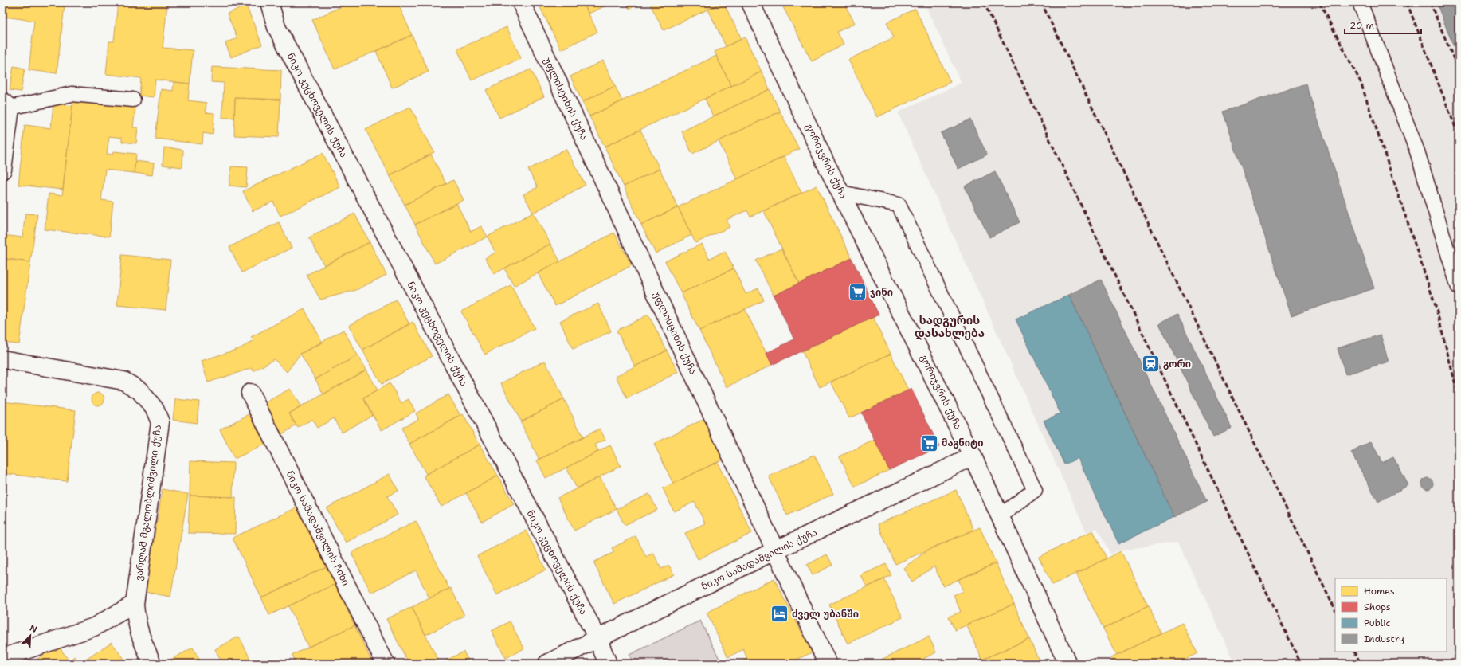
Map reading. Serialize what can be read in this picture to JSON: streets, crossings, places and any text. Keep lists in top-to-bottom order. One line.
{"streets":{"street":["უფლისციხის ქუჩა","ნიკო კეცხოველის ქუჩა","გორიჯვრის ქუჩა","ვარლამ მგალობლიშვილი ქუჩა","ნიკო სამადაშვილის ჩიხი","ნიკო სამადაშვილის ქუჩა"]},"crossings":[["უფლისციხის ქუჩა","ნიკო სამადაშვილის ქუჩა"],["ნიკო კეცხოველის ქუჩა","ნიკო სამადაშვილის ქუჩა"],["გორიჯვრის ქუჩა","ნიკო სამადაშვილის ქუჩა"]],"districts":["სადგურის დასახლება"],"places":{"supermarket":["ჯინი","მაგნიტი"],"station":["გორი"],"hotel":["ძველ უბანში"]},"legend":["Homes","Shops","Public","Industry"],"scale_bar":"20 m","north":"top right"}
